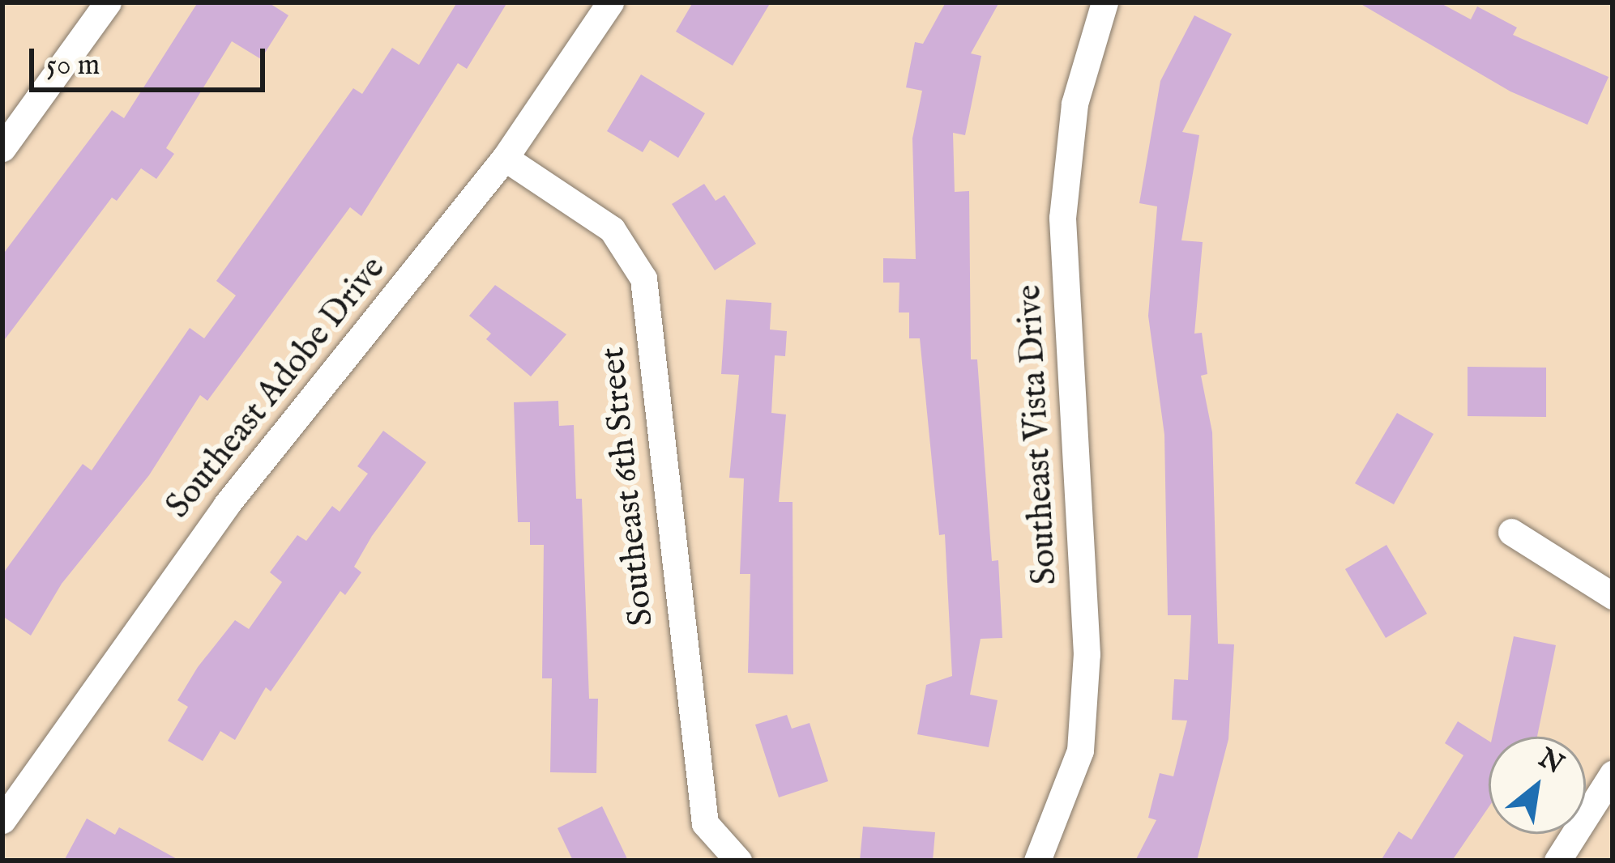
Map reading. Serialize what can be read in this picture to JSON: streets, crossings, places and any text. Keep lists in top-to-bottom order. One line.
{"streets":{"street":["Southeast Adobe Drive","Southeast Vista Drive","Southeast 6th Street"]},"crossings":[["Southeast Adobe Drive","Southeast 6th Street"]],"scale_bar":"50 m","north":"top right"}
